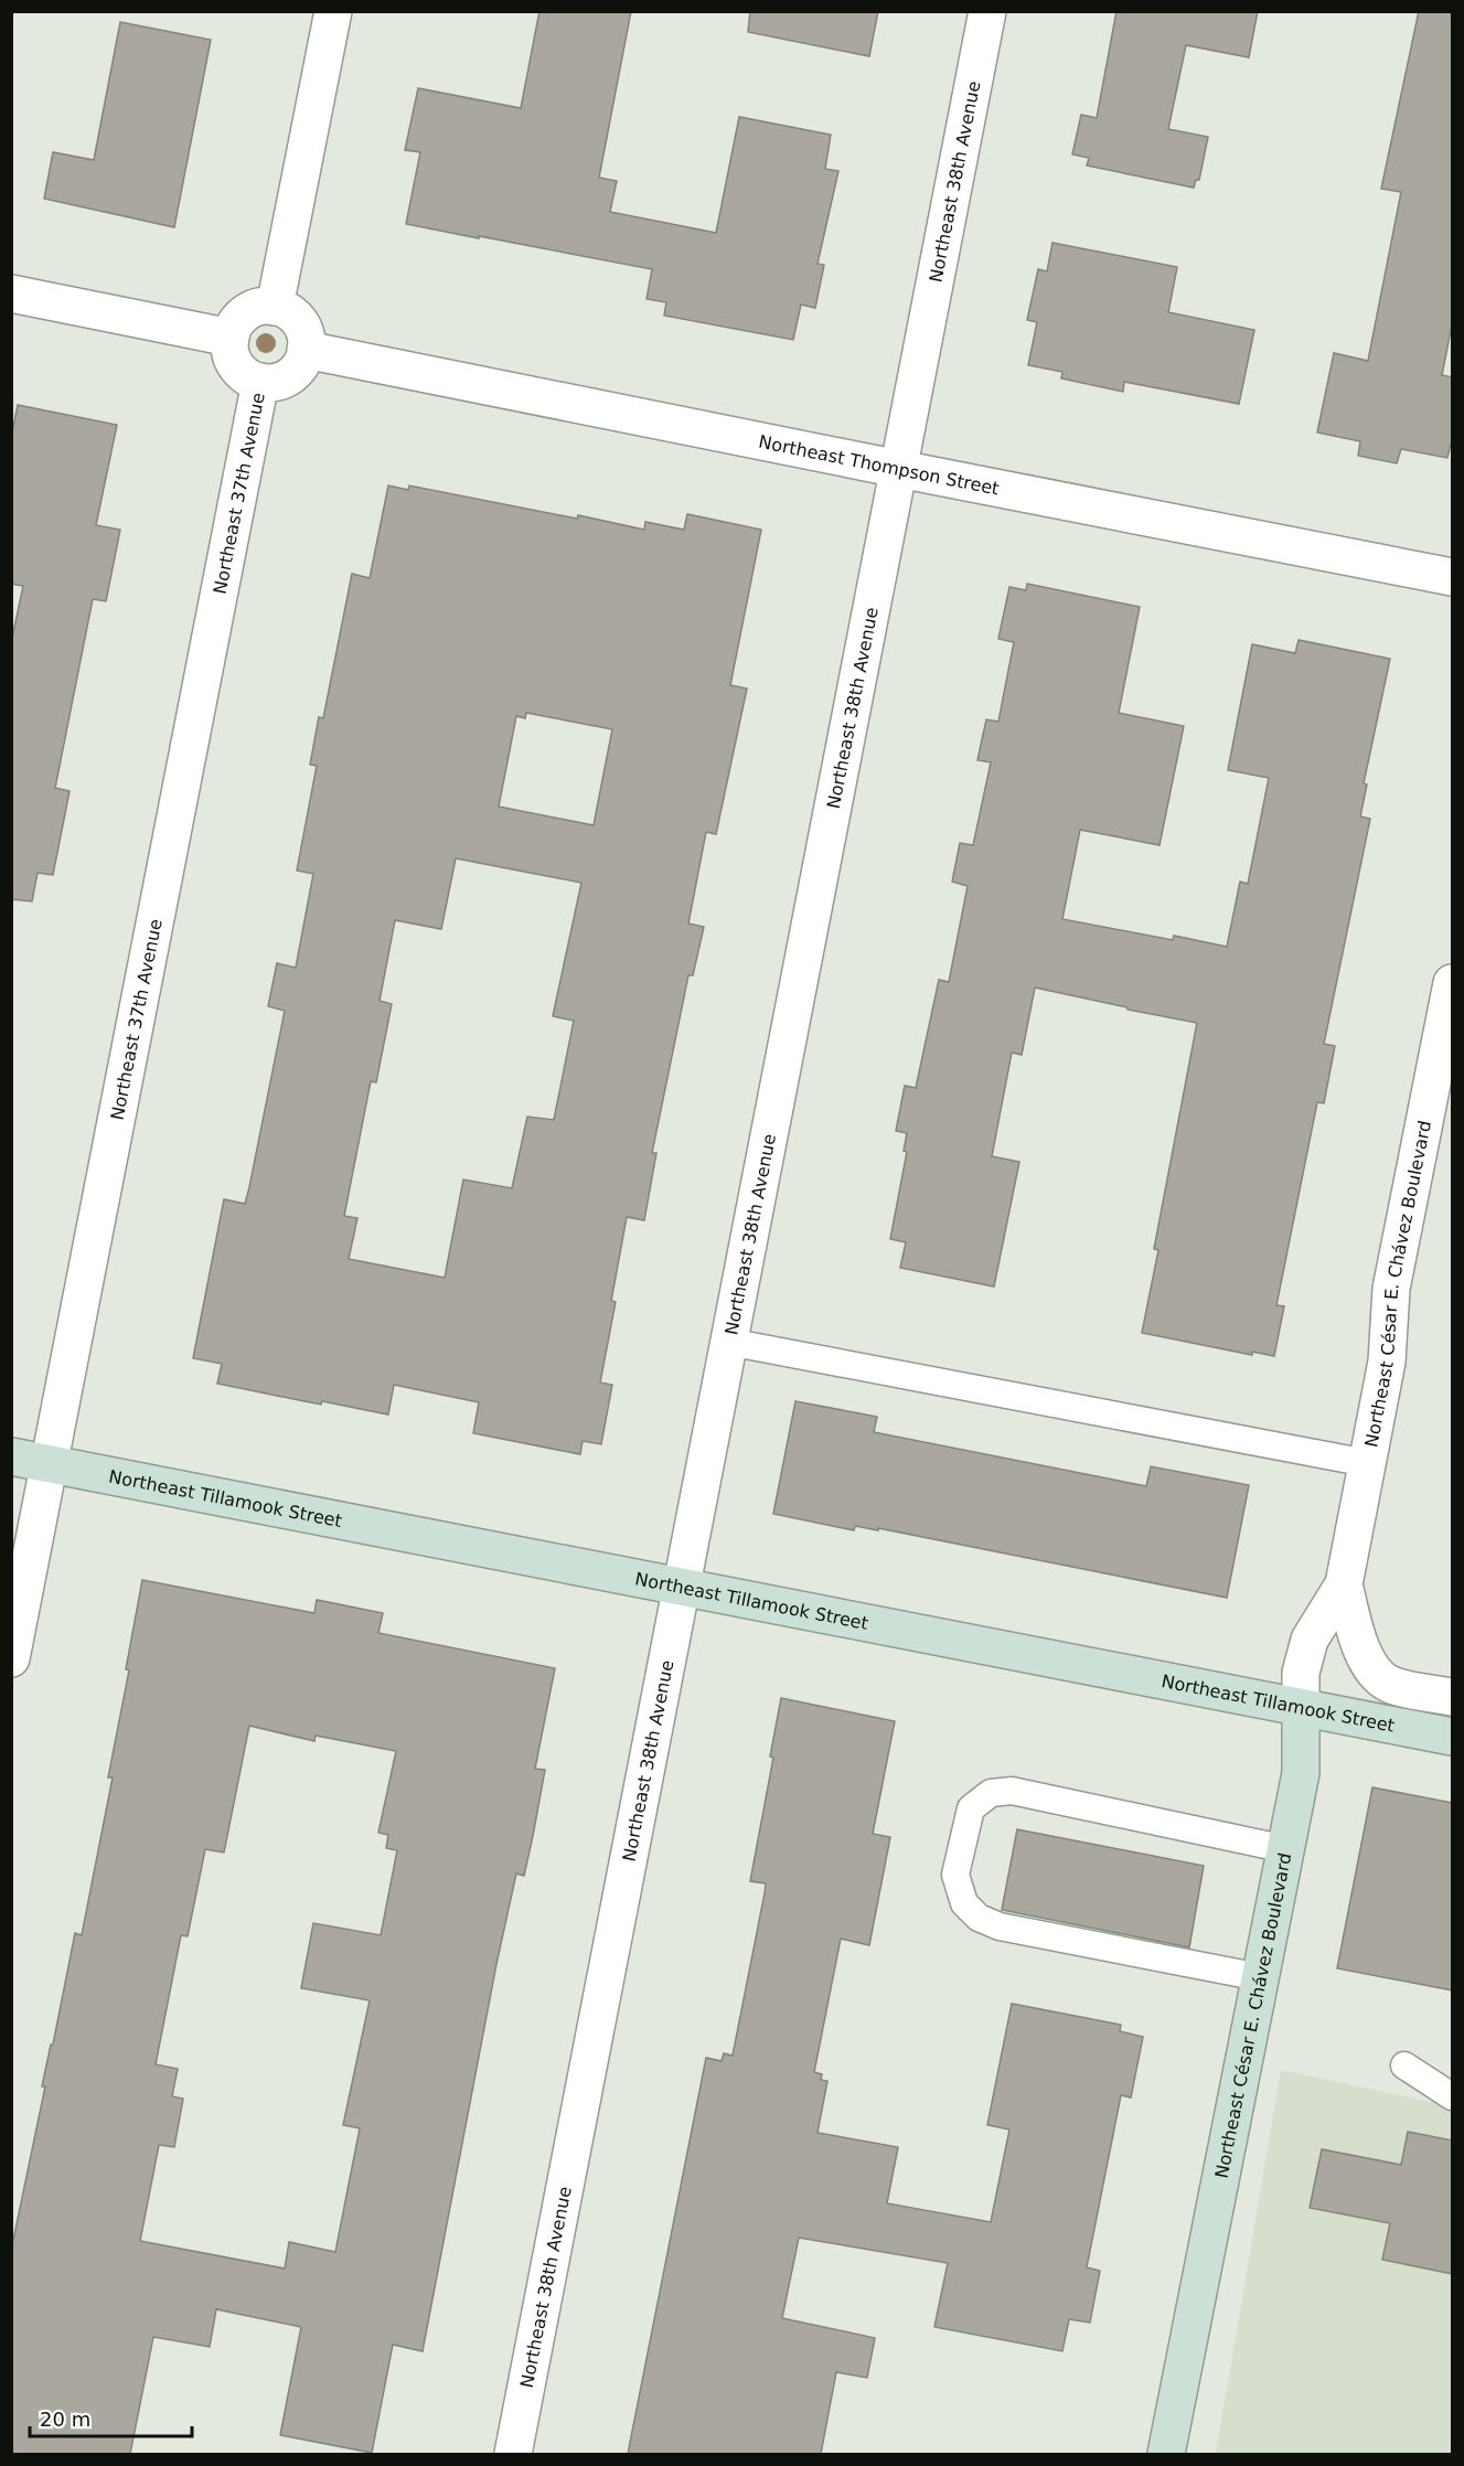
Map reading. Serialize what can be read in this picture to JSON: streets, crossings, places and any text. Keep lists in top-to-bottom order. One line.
{"streets":{"street":["Northeast 38th Avenue","Northeast Thompson Street","Northeast 37th Avenue","Northeast César E. Chávez Boulevard","Northeast Tillamook Street"]},"crossings":[["Northeast 38th Avenue","Northeast Thompson Street"],["Northeast 38th Avenue","Northeast Tillamook Street"],["Northeast Thompson Street","Northeast 37th Avenue"],["Northeast 37th Avenue","Northeast Tillamook Street"],["Northeast César E. Chávez Boulevard","Northeast Tillamook Street"]],"scale_bar":"20 m"}
